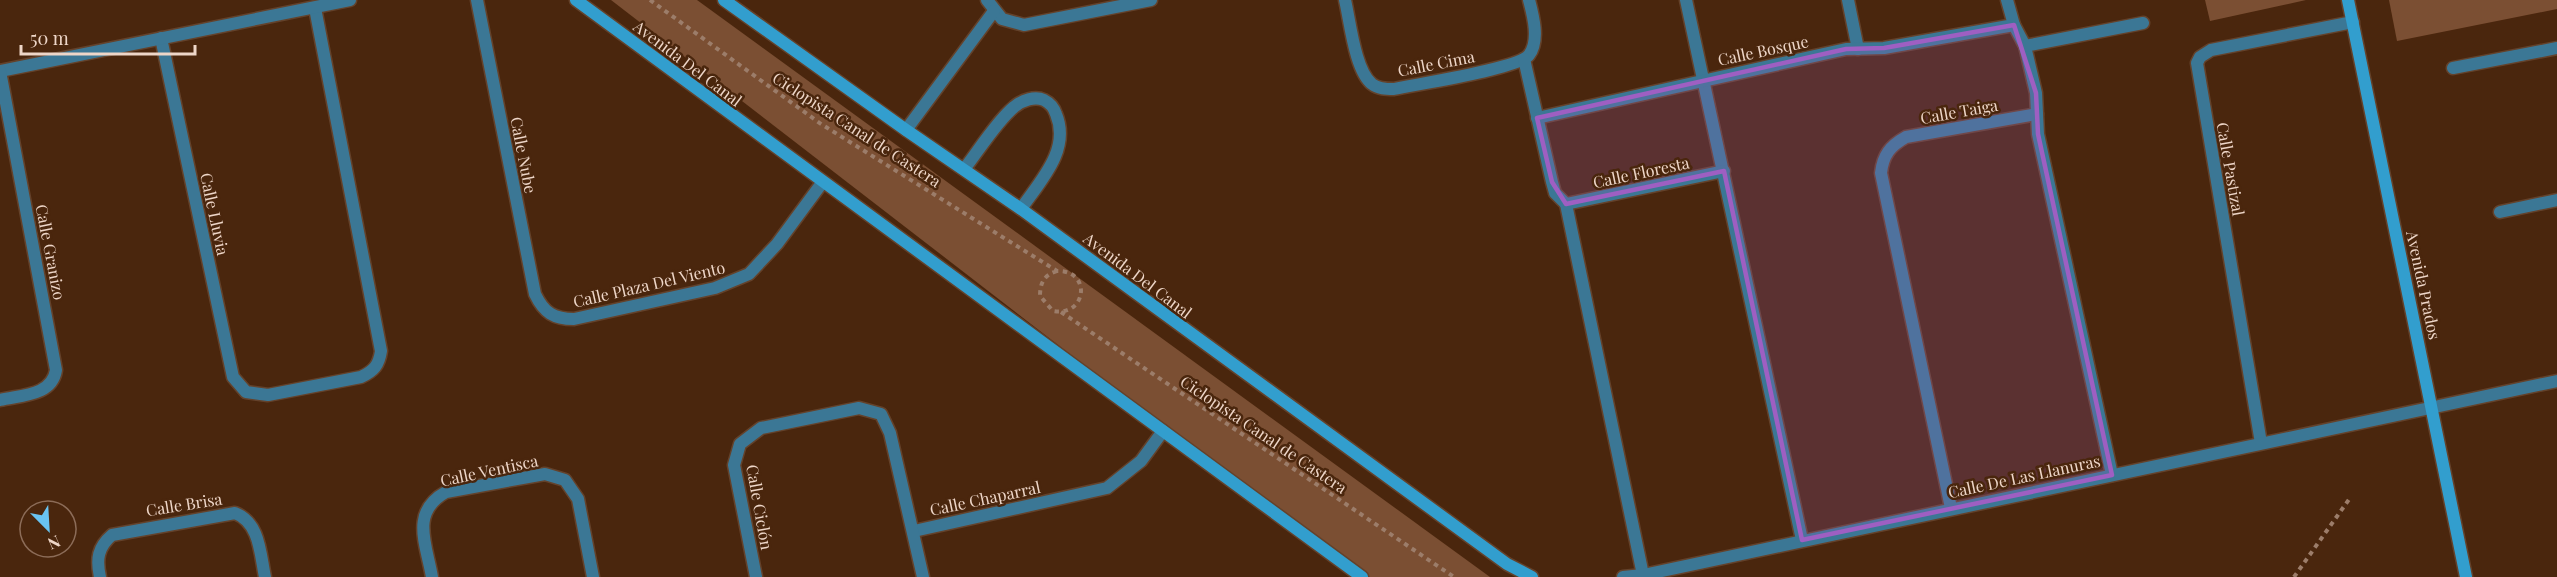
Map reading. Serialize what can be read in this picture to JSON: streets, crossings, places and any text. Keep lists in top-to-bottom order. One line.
{"streets":{"main road":["Avenida Del Canal","Avenida Prados"],"street":["Calle Bosque","Calle Cima","Calle Taiga","Calle Nube","Calle Pastizal","Calle Floresta","Calle Lluvia","Calle Granizo","Calle Plaza Del Viento","Calle Ventisca","Calle De Las Llanuras","Calle Chaparral","Calle Brisa","Calle Ciclón"],"path":["Ciclopista Canal de Castera"]},"crossings":[["Avenida Del Canal","Calle Plaza Del Viento"],["Avenida Del Canal","Calle Chaparral"],["Calle Taiga","Calle De Las Llanuras"],["Calle Nube","Calle Plaza Del Viento"],["Calle Pastizal","Avenida Prados"],["Calle Pastizal","Calle De Las Llanuras"],["Avenida Prados","Calle De Las Llanuras"],["Calle Chaparral","Calle Ciclón"]],"scale_bar":"50 m","north":"bottom right"}
